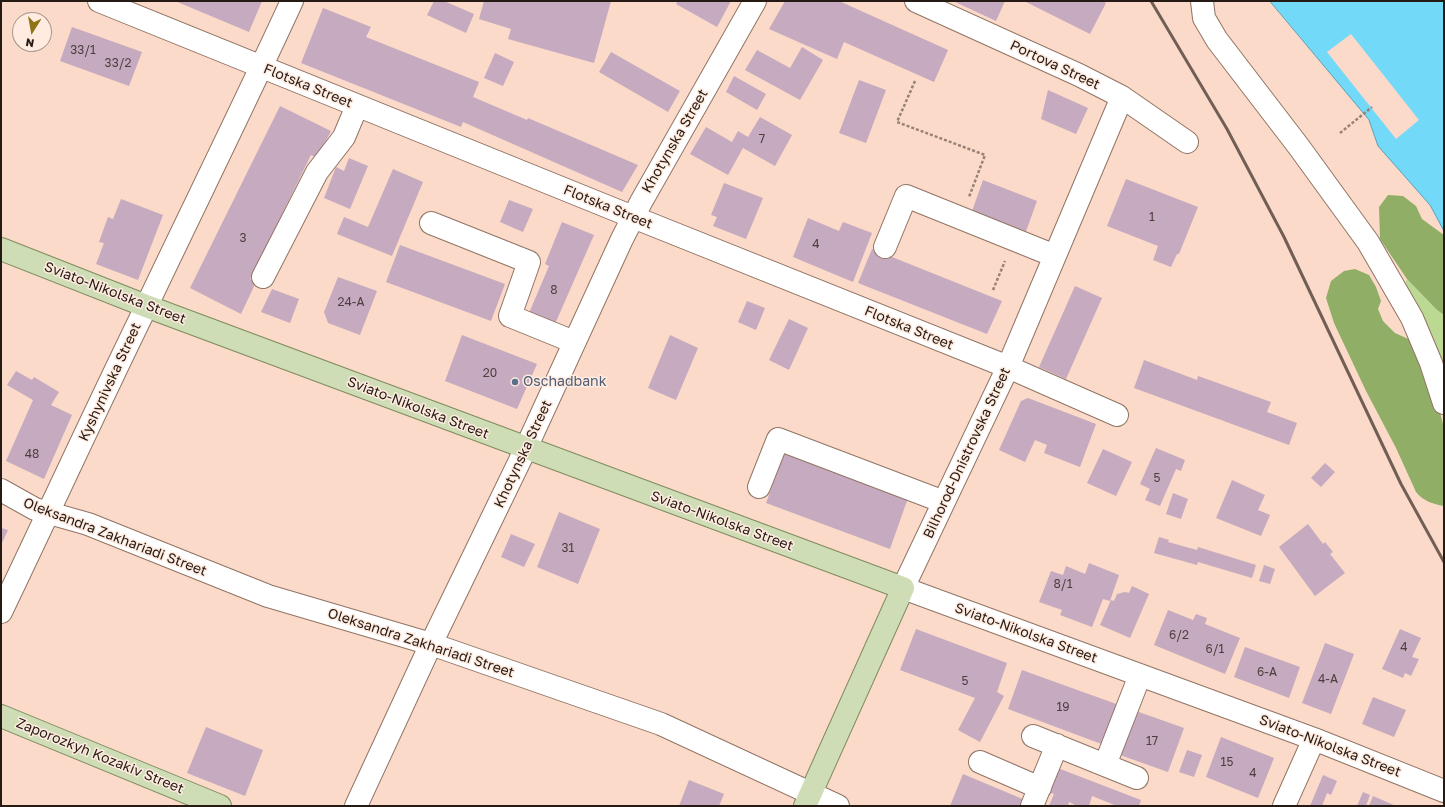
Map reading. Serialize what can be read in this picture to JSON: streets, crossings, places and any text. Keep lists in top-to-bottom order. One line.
{"streets":{"main road":["Sviato-Nikolska Street","Bilhorod-Dnistrovska Street","Zaporozkyh Kozakiv Street"],"street":["Portova Street","Flotska Street","Khotynska Street","Kyshynivska Street","Oleksandra Zakhariadi Street"]},"crossings":[["Portova Street","Bilhorod-Dnistrovska Street"],["Flotska Street","Khotynska Street"],["Flotska Street","Kyshynivska Street"],["Flotska Street","Bilhorod-Dnistrovska Street"],["Khotynska Street","Sviato-Nikolska Street"],["Khotynska Street","Oleksandra Zakhariadi Street"],["Sviato-Nikolska Street","Kyshynivska Street"],["Sviato-Nikolska Street","Bilhorod-Dnistrovska Street"],["Kyshynivska Street","Oleksandra Zakhariadi Street"],["Bilhorod-Dnistrovska Street","Oleksandra Zakhariadi Street"]],"places":["Oschadbank"],"house_numbers":["33/1","33/2","7","1","3","4","8","24-А","20","48","5","31","8/1","6/2","4","6/1","6-А","4-А","5","19","17","15","4"],"north":"bottom"}
